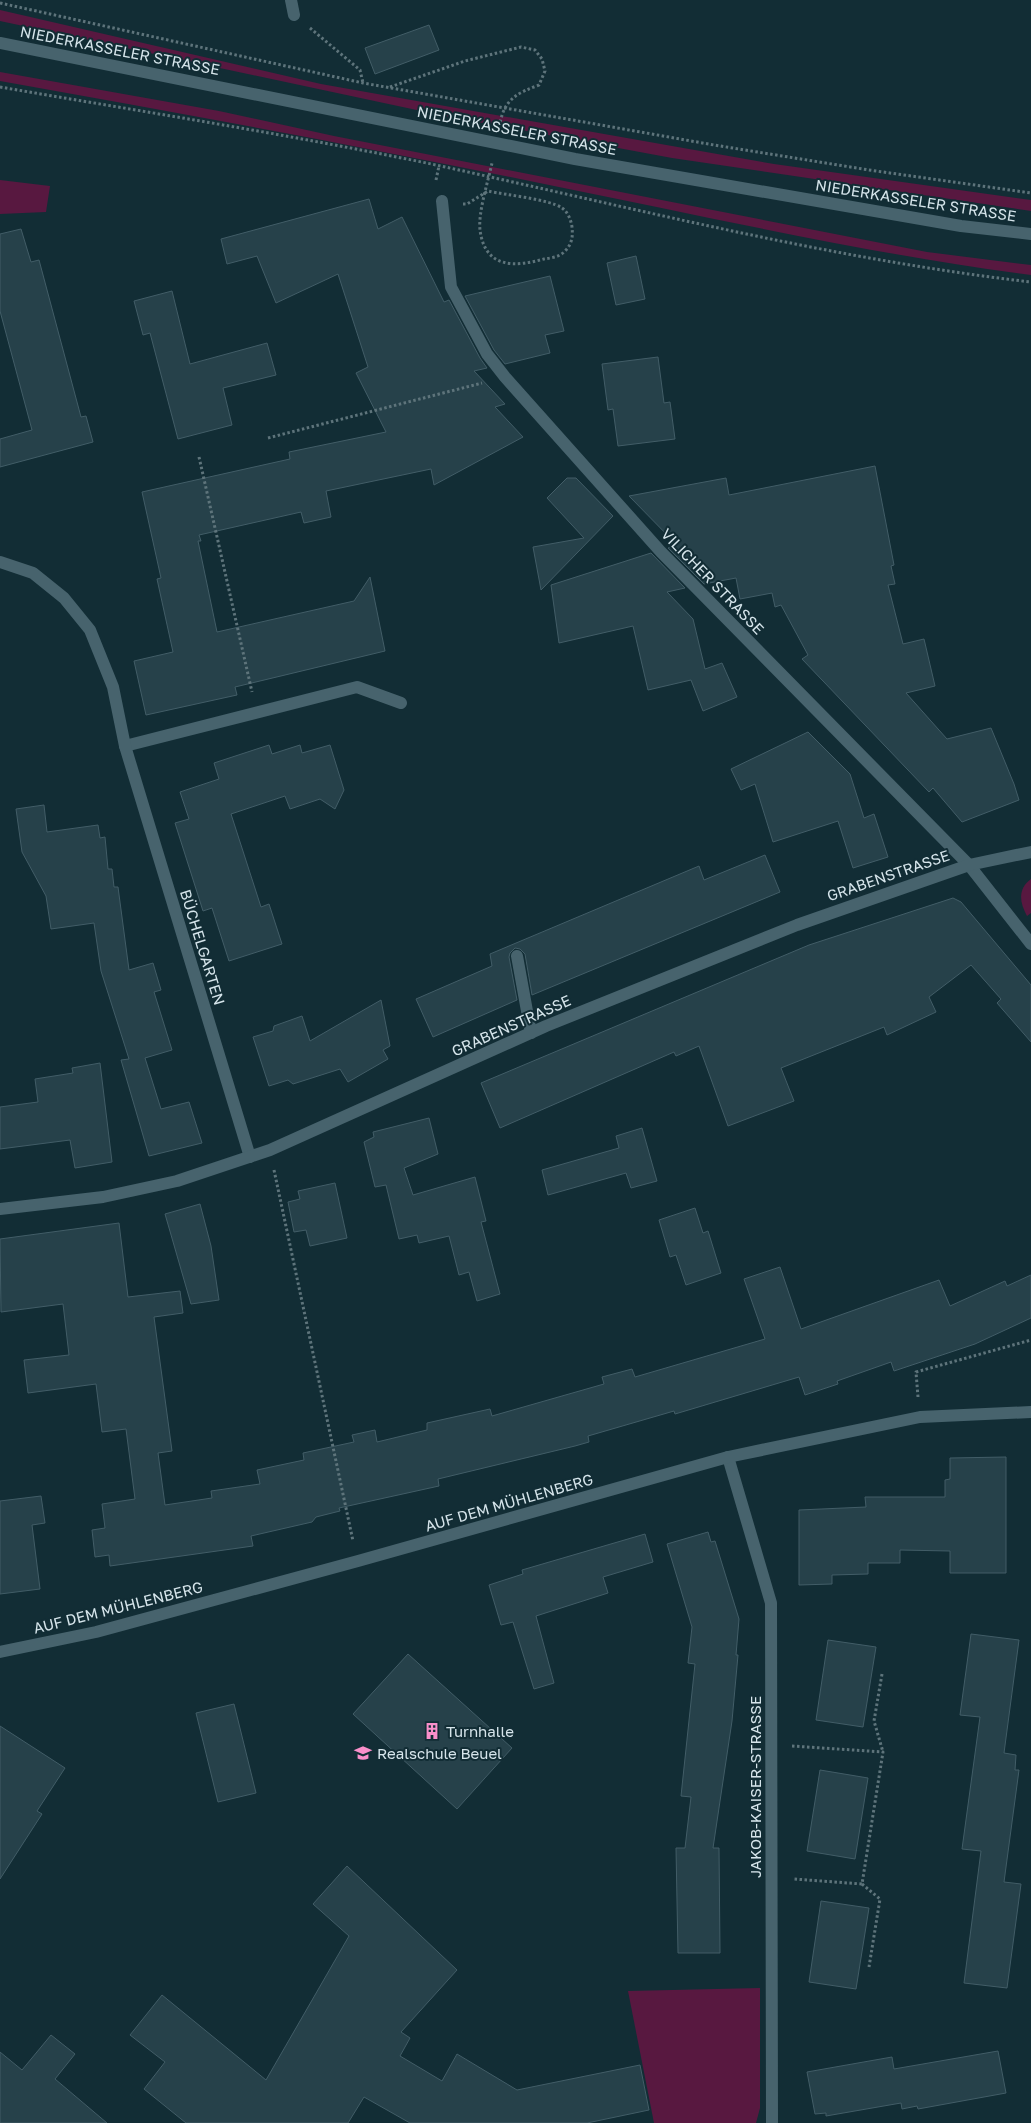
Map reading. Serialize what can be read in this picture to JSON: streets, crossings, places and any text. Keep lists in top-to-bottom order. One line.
{"streets":{"street":["NIEDERKASSELER STRASSE","VILICHER STRASSE","GRABENSTRASSE","BÜCHELGARTEN","AUF DEM MÜHLENBERG","JAKOB-KAISER-STRASSE"]},"crossings":[["VILICHER STRASSE","GRABENSTRASSE"],["GRABENSTRASSE","BÜCHELGARTEN"],["AUF DEM MÜHLENBERG","JAKOB-KAISER-STRASSE"]],"places":{"building":["Turnhalle"],"school or university":["Realschule Beuel"]}}
